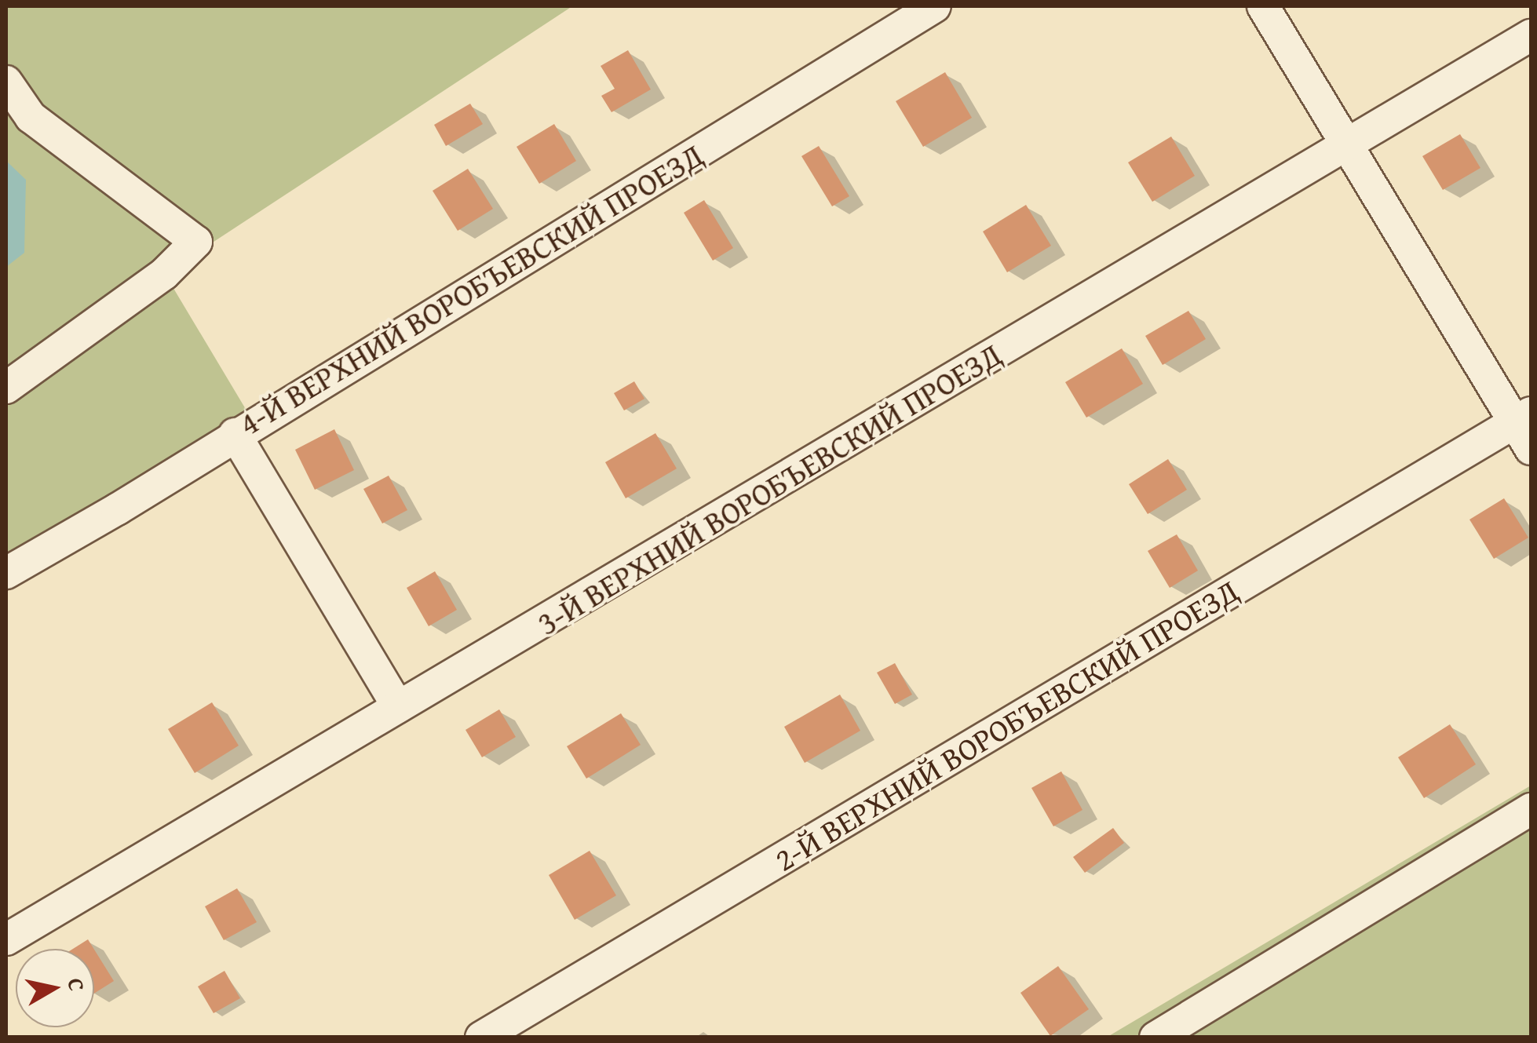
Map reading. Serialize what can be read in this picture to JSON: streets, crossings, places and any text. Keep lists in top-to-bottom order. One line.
{"streets":{"street":["4-Й ВЕРХНИЙ ВОРОБЪЕВСКИЙ ПРОЕЗД","3-Й ВЕРХНИЙ ВОРОБЪЕВСКИЙ ПРОЕЗД","2-Й ВЕРХНИЙ ВОРОБЪЕВСКИЙ ПРОЕЗД"]},"north":"right"}
